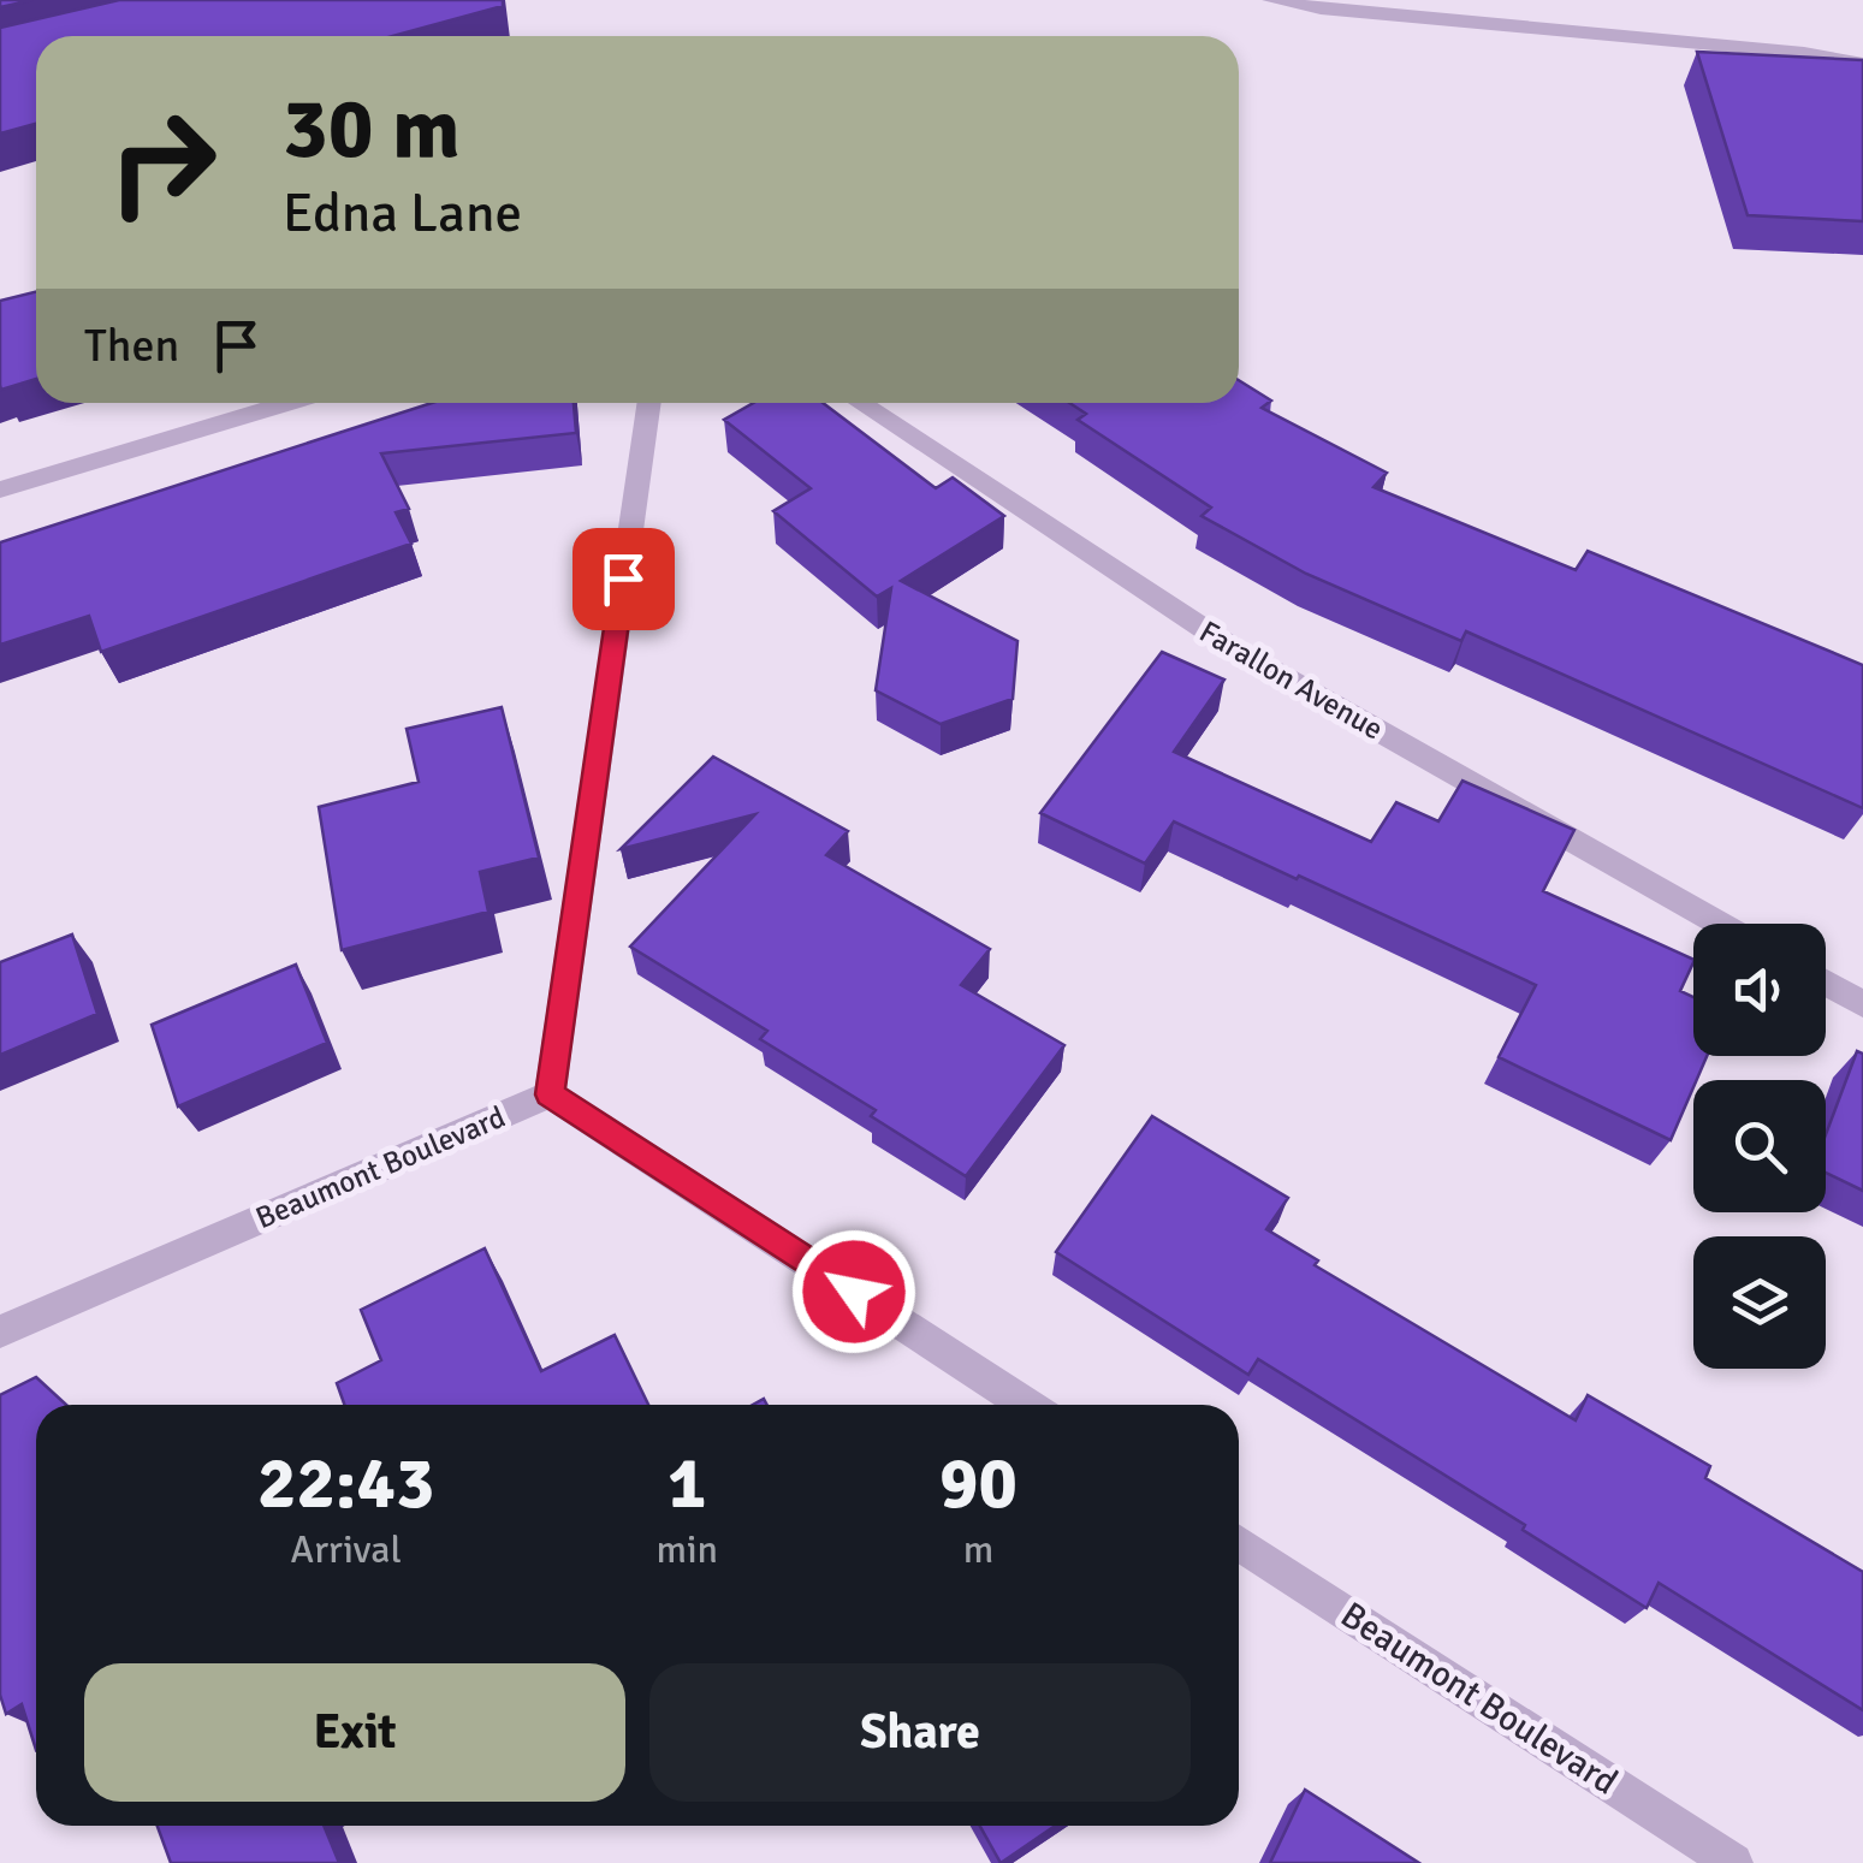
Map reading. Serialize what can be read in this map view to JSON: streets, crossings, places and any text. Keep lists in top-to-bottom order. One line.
{"streets":{"street":["Farallon Avenue","Beaumont Boulevard"]},"page":{"turn":["30 m","Edna Lane"],"then":"Then","eta":["22:43","Arrival","1","min","90","m"],"buttons":["Exit","Share"]}}
